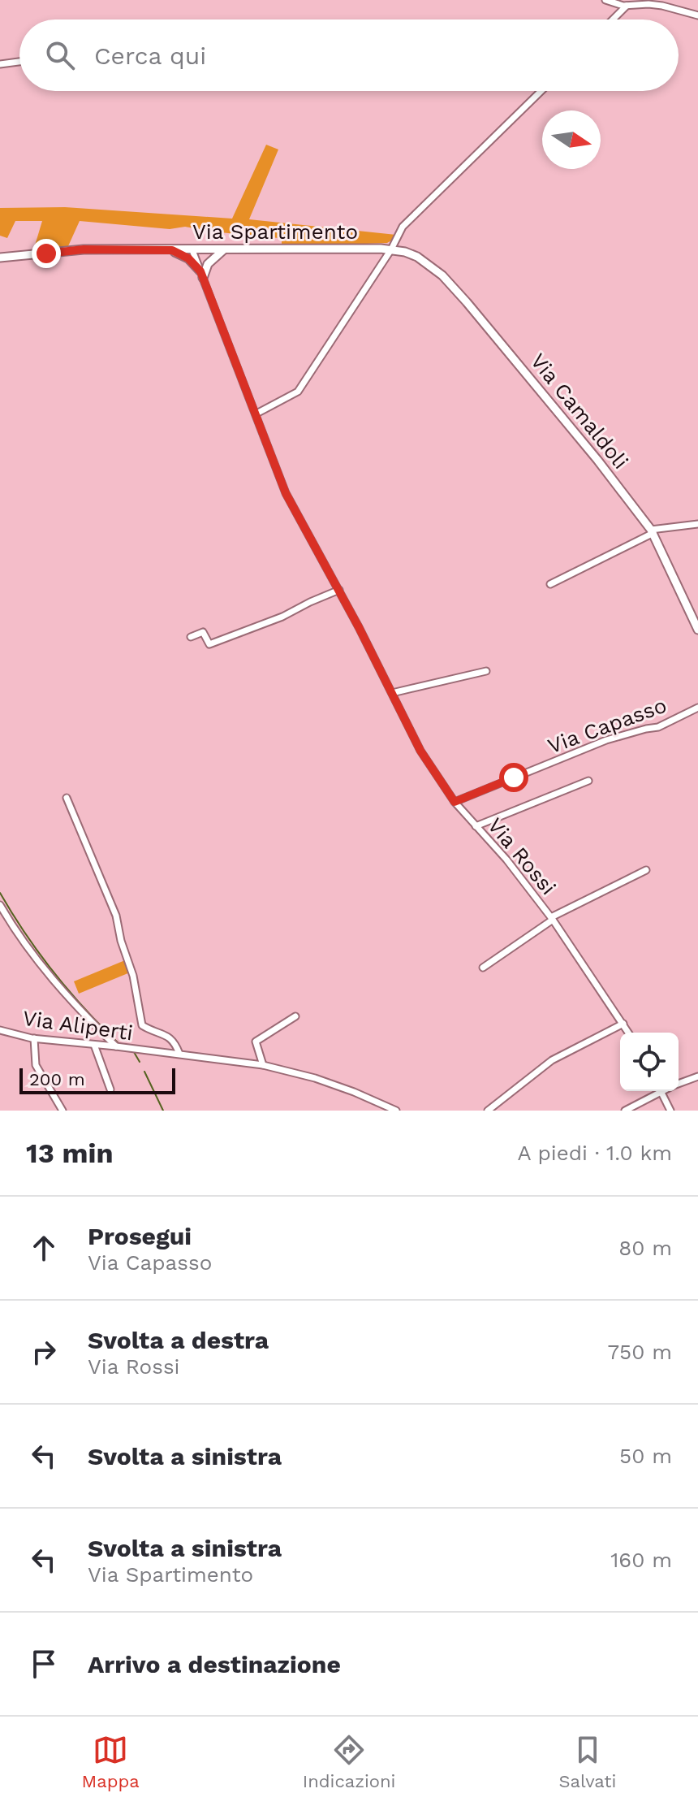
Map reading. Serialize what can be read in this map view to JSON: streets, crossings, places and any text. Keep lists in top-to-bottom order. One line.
{"streets":{"street":["Via Spartimento","Via Camaldoli","Via Capasso","Via Rossi","Via Aliperti"]},"crossings":[["Via Spartimento","Via Camaldoli"],["Via Spartimento","Via Rossi"],["Via Capasso","Via Rossi"]],"scale_bar":"200 m","north":"right","page":{"search":"Cerca qui","scale":"200 m","heading":["13 min","A piedi · 1.0 km"],"list":[["Prosegui","Via Capasso","80 m"],["Svolta a destra","Via Rossi","750 m"],["Svolta a sinistra","50 m"],["Svolta a sinistra","Via Spartimento","160 m"],"Arrivo a destinazione"],"nav":["Mappa","Indicazioni","Salvati"]}}
